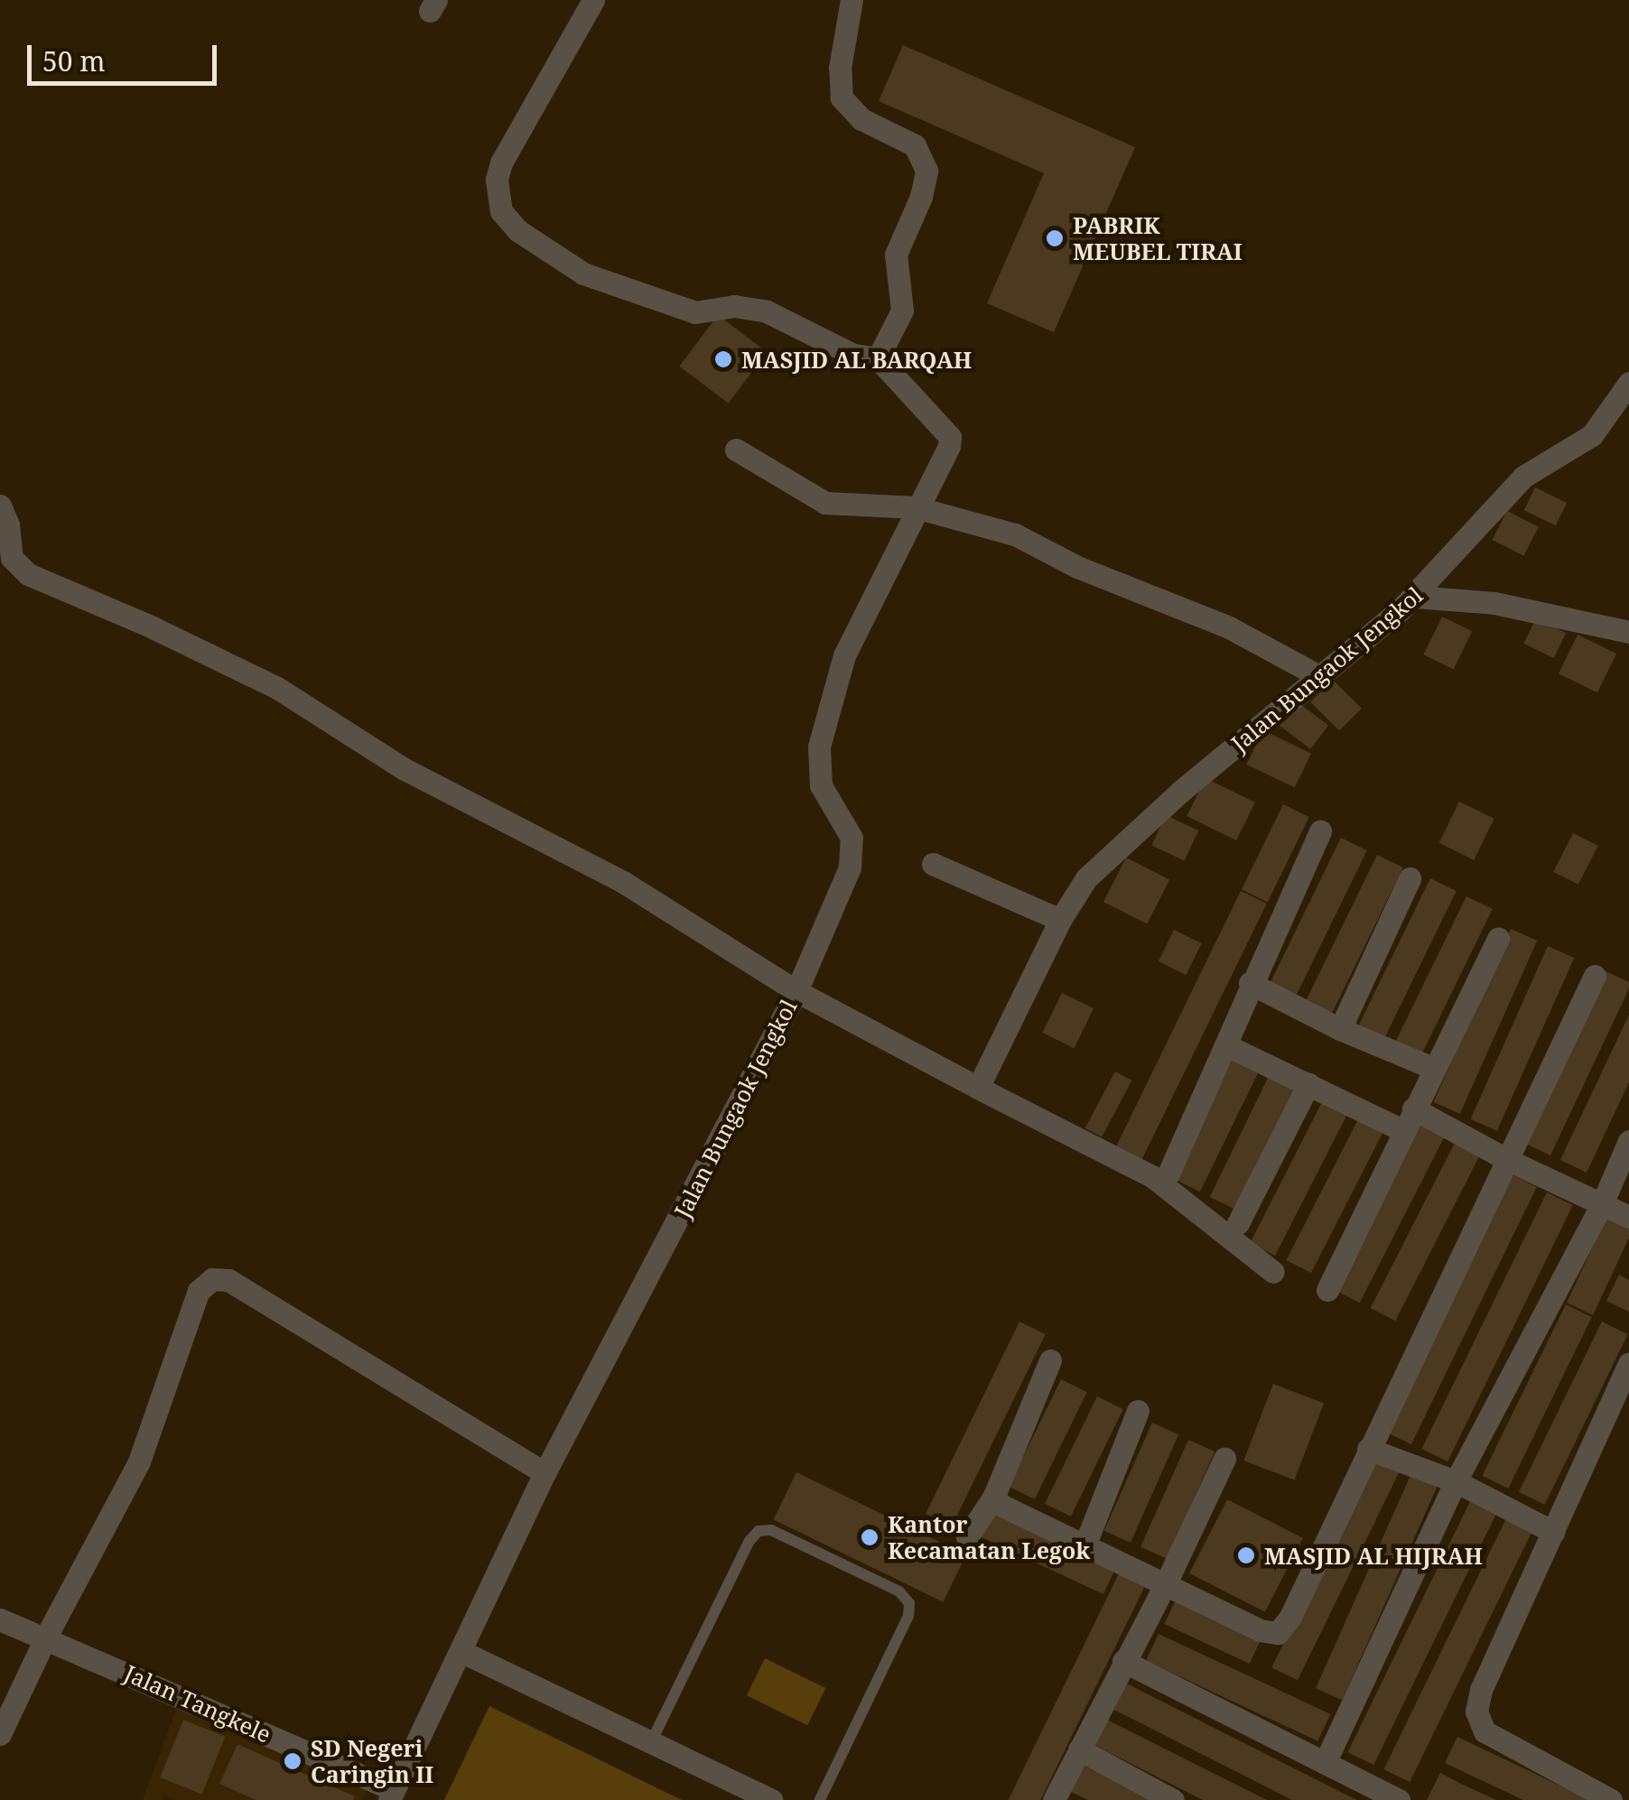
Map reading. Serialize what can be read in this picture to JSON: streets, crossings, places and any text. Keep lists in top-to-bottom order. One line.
{"streets":{"street":["Jalan Bungaok Jengkol","Jalan Tangkele"]},"crossings":[["Jalan Bungaok Jengkol","Jalan Tangkele"]],"places":["PABRIK MEUBEL TIRAI","MASJID AL BARQAH","Kantor Kecamatan Legok","MASJID AL HIJRAH","SD Negeri Caringin II"],"scale_bar":"50 m"}
